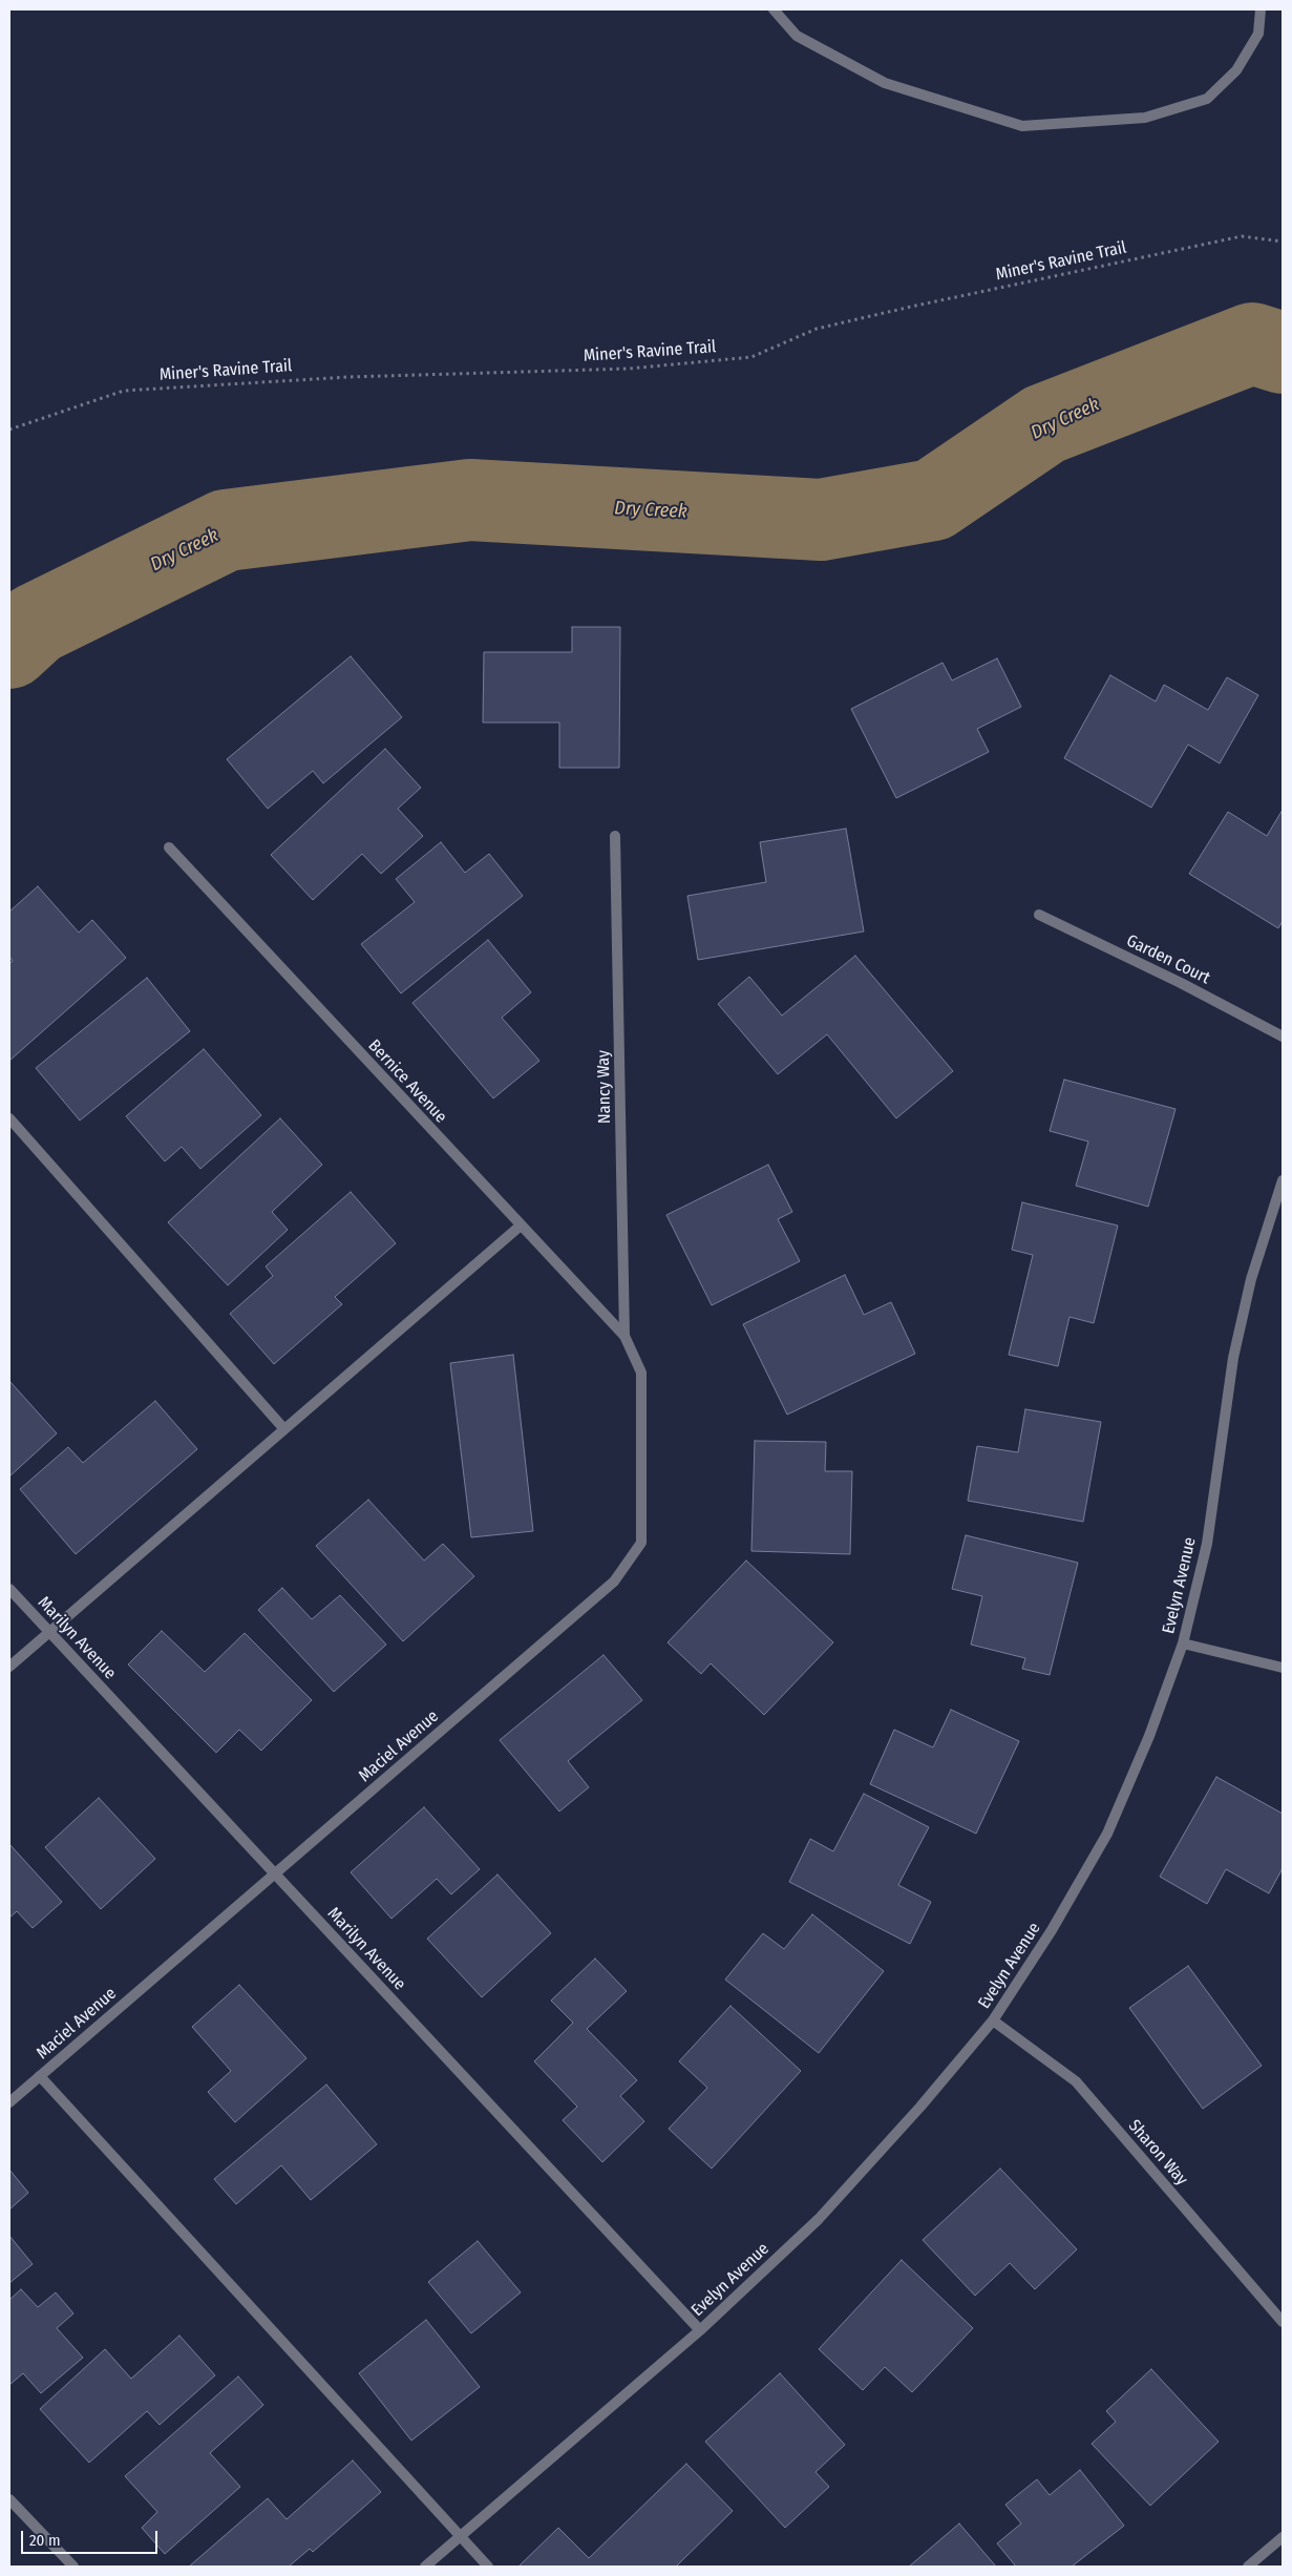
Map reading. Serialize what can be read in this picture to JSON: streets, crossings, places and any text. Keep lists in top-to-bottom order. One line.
{"streets":{"street":["Garden Court","Bernice Avenue","Nancy Way","Evelyn Avenue","Marilyn Avenue","Maciel Avenue","Sharon Way"],"path":["Miner's Ravine Trail"]},"crossings":[["Bernice Avenue","Nancy Way"],["Bernice Avenue","Maciel Avenue"],["Nancy Way","Maciel Avenue"],["Evelyn Avenue","Marilyn Avenue"],["Evelyn Avenue","Sharon Way"],["Marilyn Avenue","Maciel Avenue"]],"water":["Dry Creek"],"scale_bar":"20 m"}
